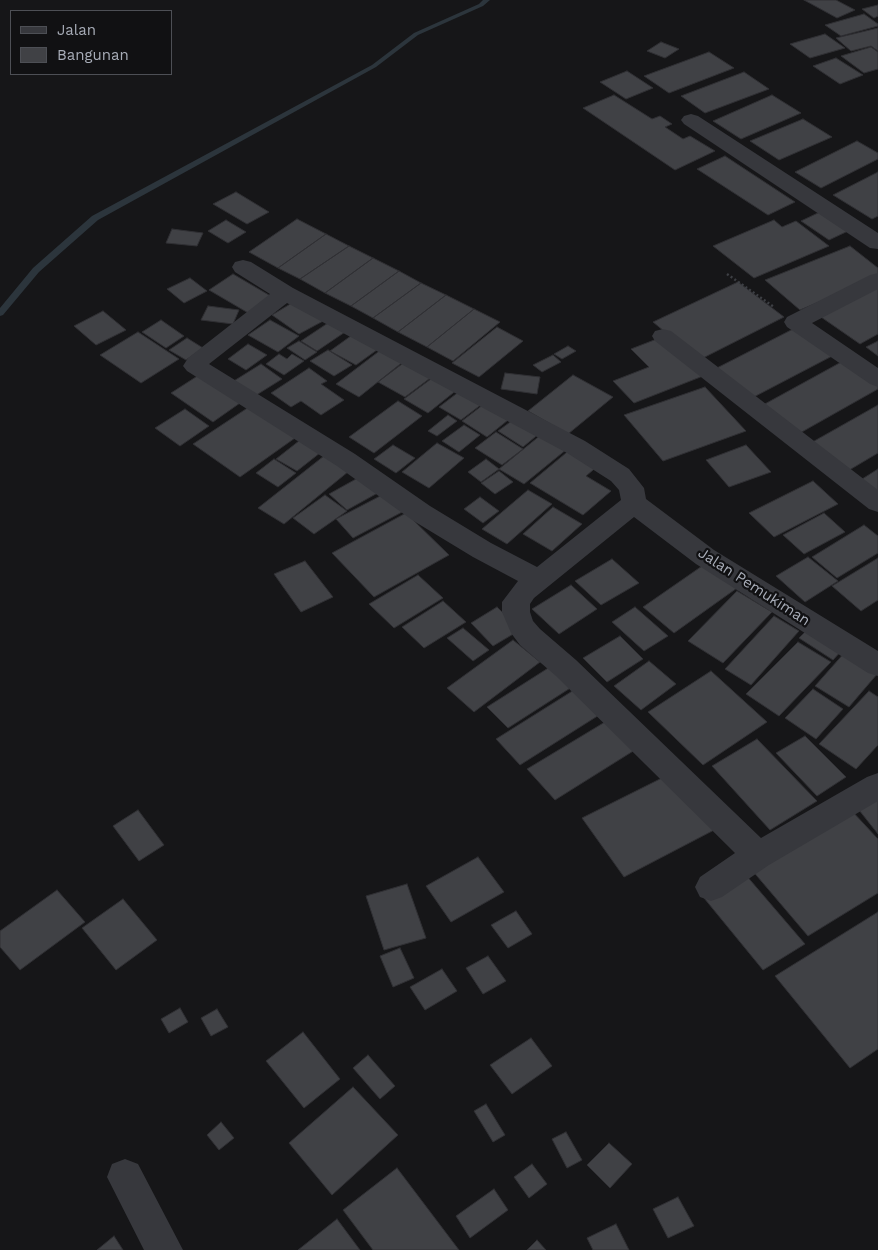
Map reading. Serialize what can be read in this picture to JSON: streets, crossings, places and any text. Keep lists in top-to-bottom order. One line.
{"streets":{"street":["Jalan Pemukiman"]},"legend":["Jalan","Bangunan"]}
